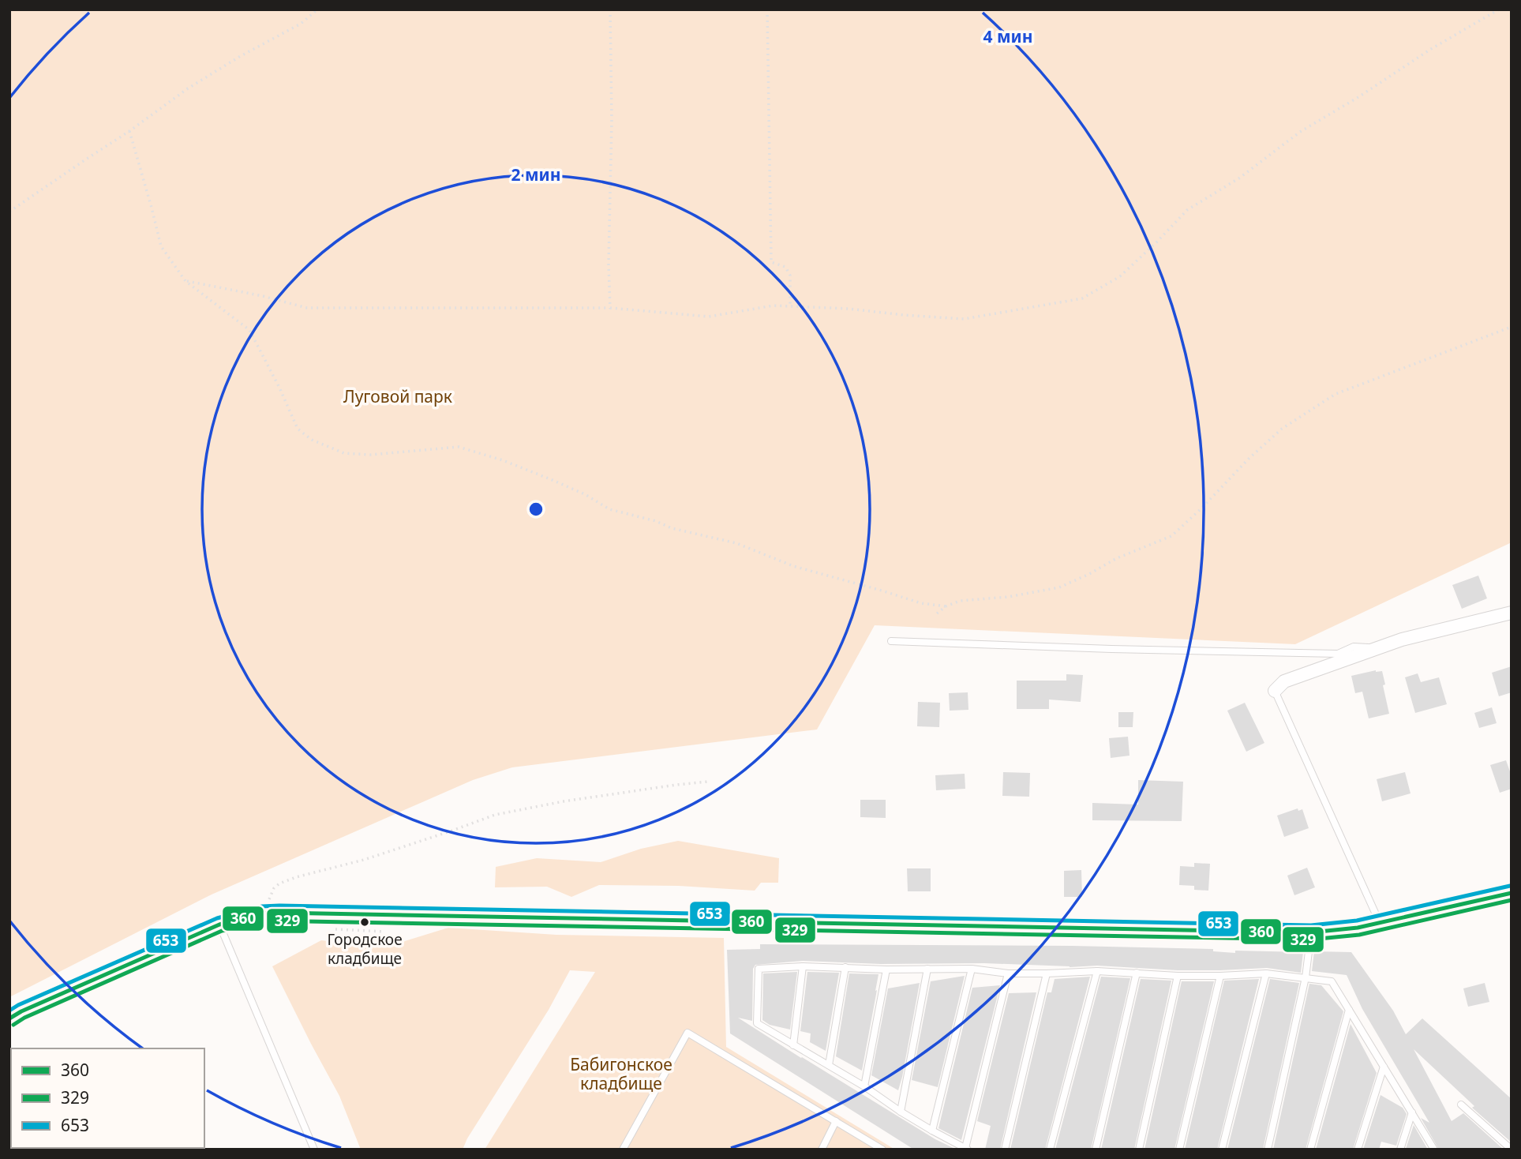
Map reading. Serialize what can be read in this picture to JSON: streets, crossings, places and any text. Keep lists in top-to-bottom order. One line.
{"parks":["Луговой парк","Бабигонское кладбище"],"places":["Городское кладбище"],"lines":["transit line 653","transit line 360","transit line 329"],"legend":["360","329","653"],"rings":["4 мин","2 мин"]}
